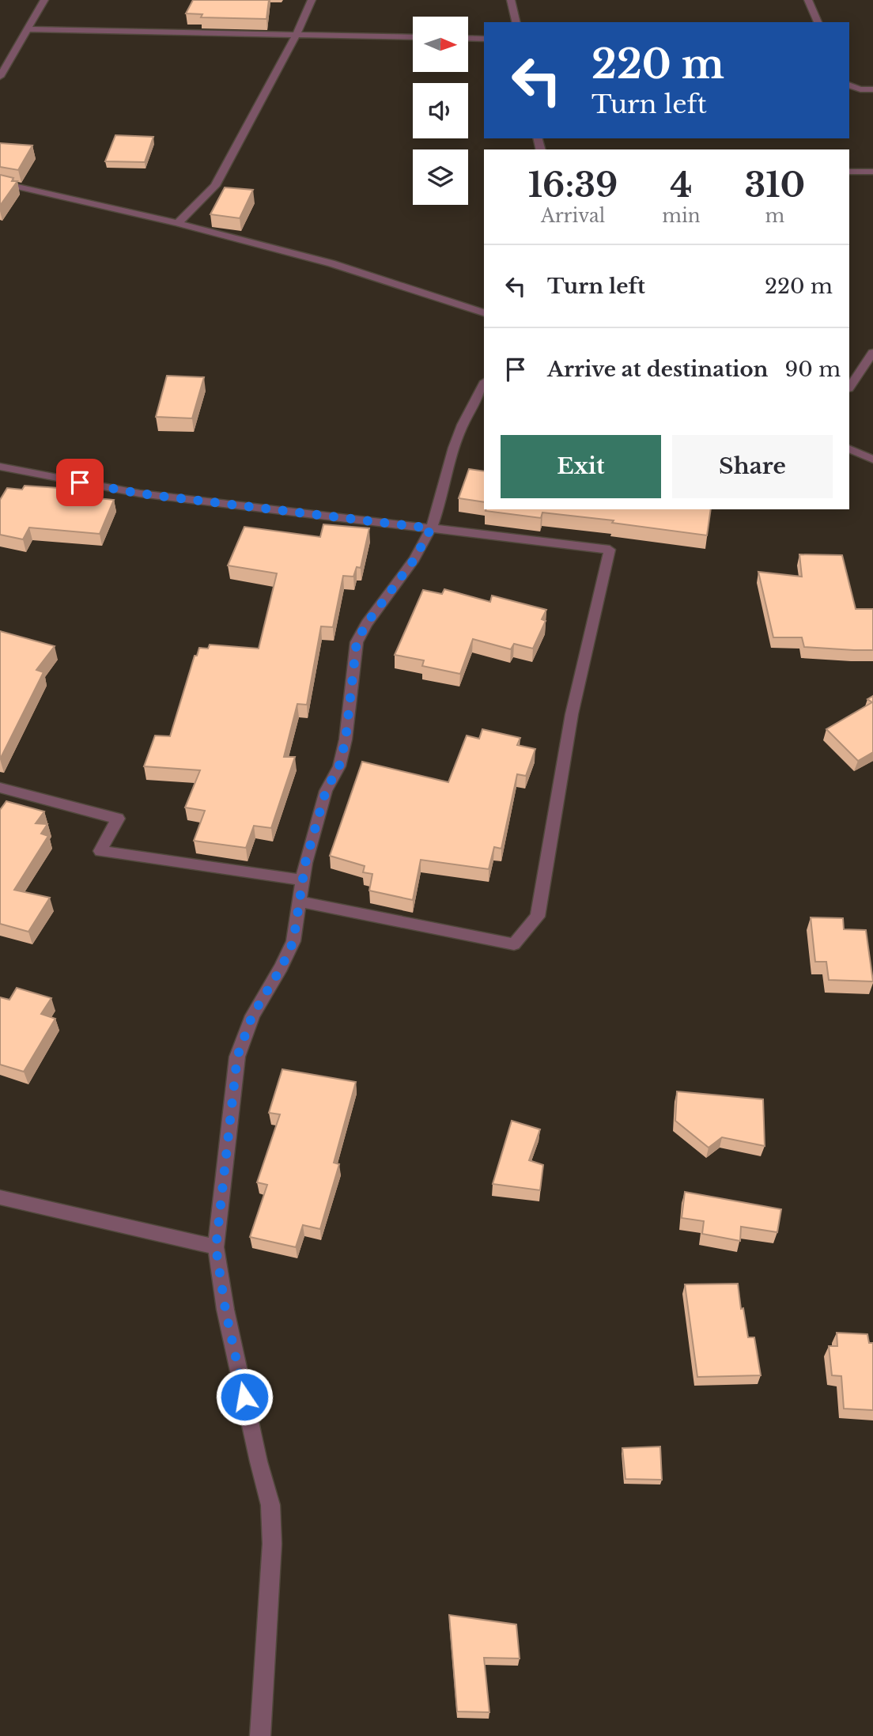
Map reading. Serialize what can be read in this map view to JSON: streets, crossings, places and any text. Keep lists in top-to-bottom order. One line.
{"north":"right","page":{"turn":["220 m","Turn left"],"eta":["16:39","Arrival","4","min","310","m"],"list":[{"name":"Turn left","value":"220 m"},{"name":"Arrive at destination","value":"90 m"}],"buttons":["Exit","Share"]}}
